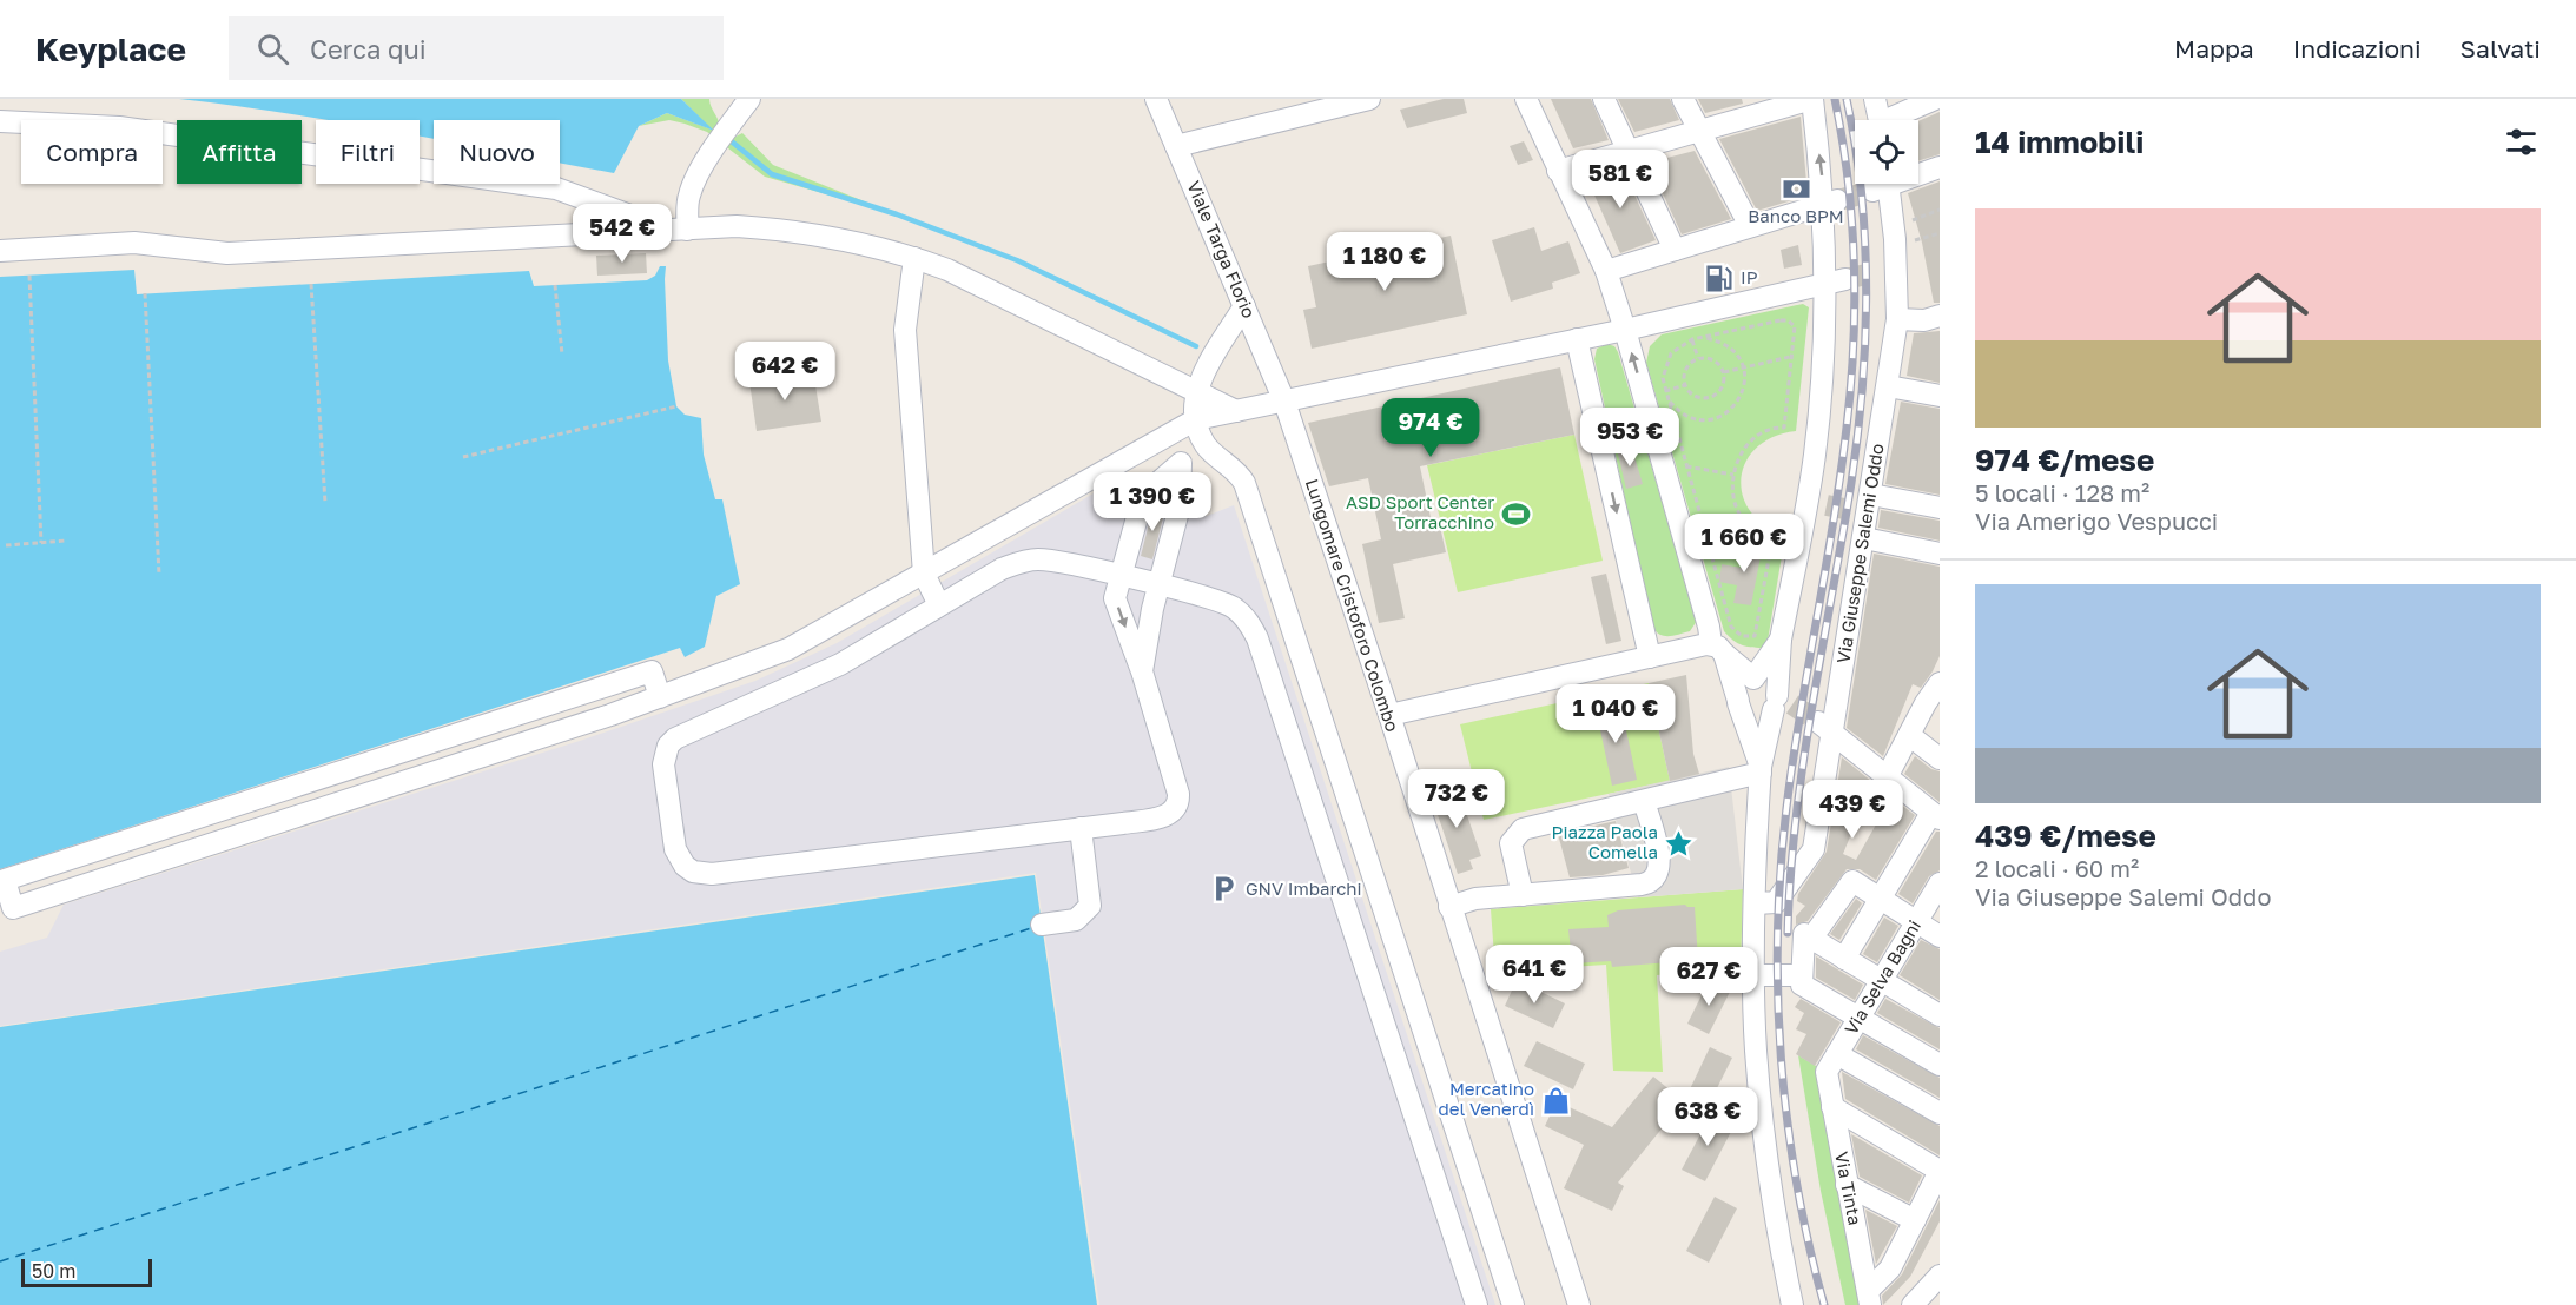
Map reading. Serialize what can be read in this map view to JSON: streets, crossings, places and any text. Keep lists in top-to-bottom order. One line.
{"streets":{"street":["Viale Targa Florio","Via Giuseppe Salemi Oddo","Lungomare Cristoforo Colombo","Via Selva Bagni","Via Tinta"]},"crossings":[["Viale Targa Florio","Lungomare Cristoforo Colombo"],["Via Selva Bagni","Via Tinta"]],"places":{"bank":["Banco BPM"],"fuel station":["IP"],"sports":["ASD Sport Center Torracchino"],"place":["Piazza Paola Comella"],"parking":["GNV Imbarchi"],"shop":["Mercatino del Venerdì"]},"scale_bar":"50 m","page":{"header":"Keyplace","search":"Cerca qui","nav":["Mappa","Indicazioni","Salvati"],"heading":"14 immobili","chip":["Compra","Affitta","Filtri","Nuovo"],"price":["581 €","542 €","1 180 €","642 €","974 €","953 €","1 390 €","1 660 €","1 040 €","732 €","439 €","641 €","627 €","638 €"],"list":[{"name":"974 €/mese","note":"5 locali · 128 m² · Via Amerigo Vespucci"},{"name":"439 €/mese","note":"2 locali · 60 m² · Via Giuseppe Salemi Oddo"}],"scale":"50 m"}}
